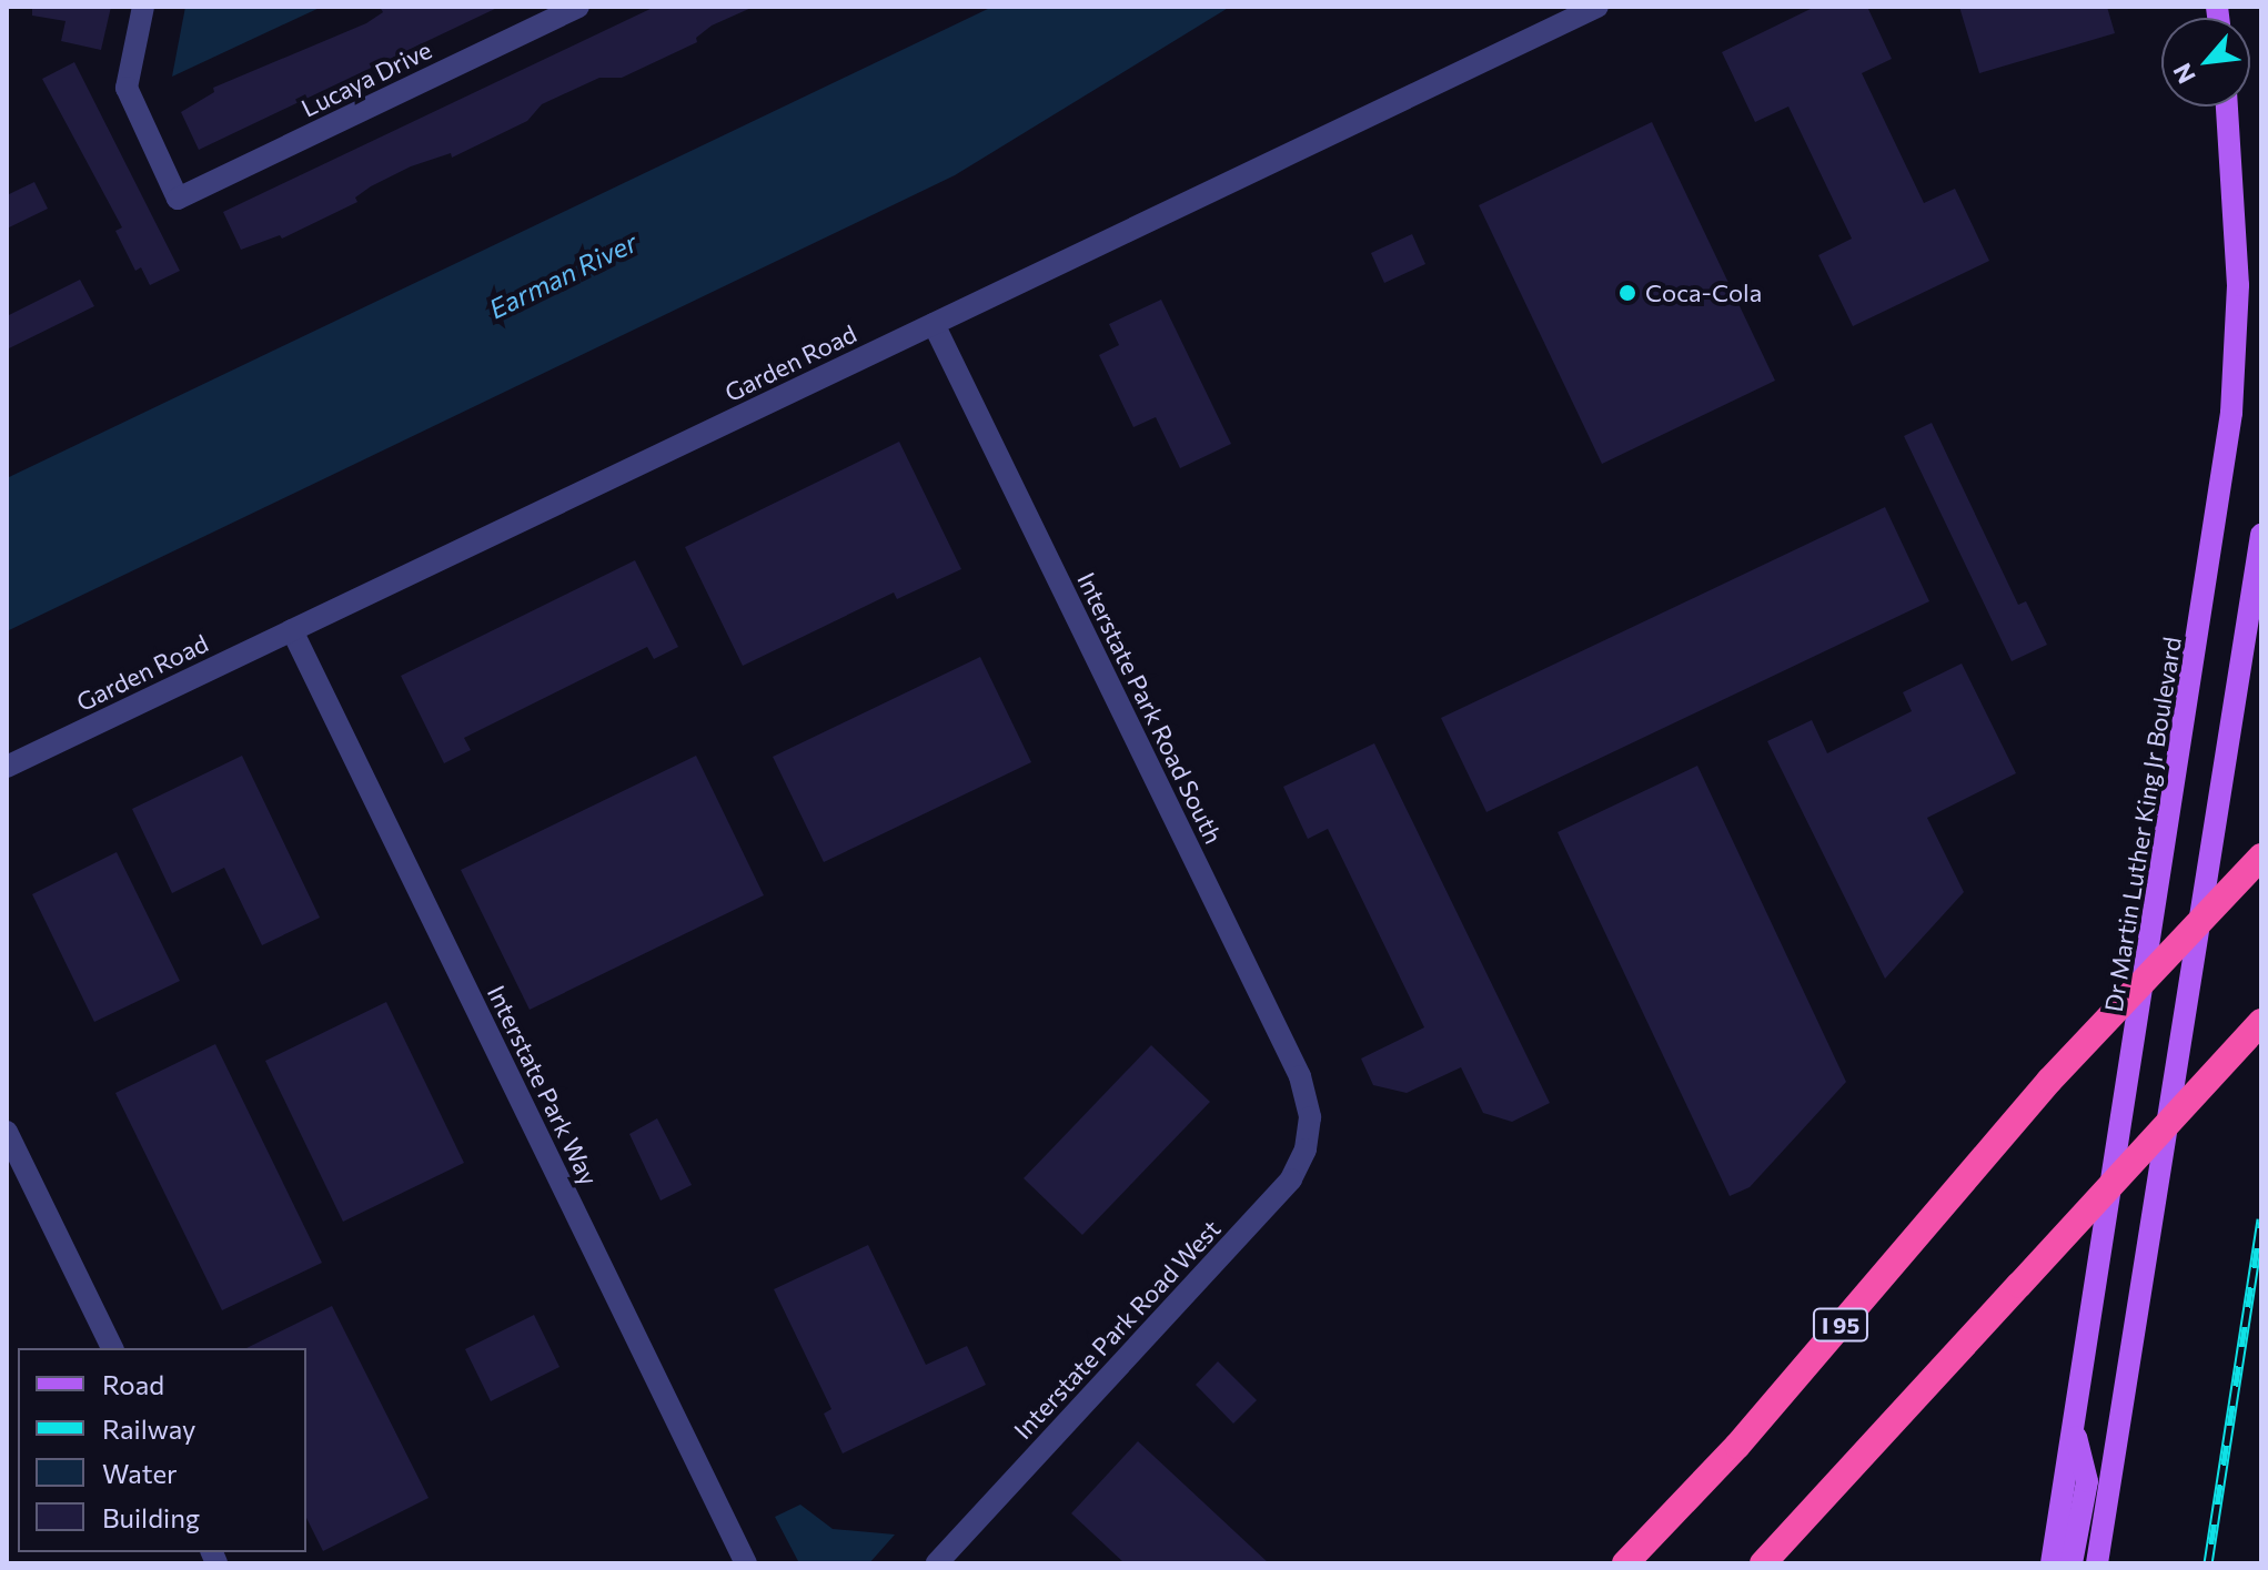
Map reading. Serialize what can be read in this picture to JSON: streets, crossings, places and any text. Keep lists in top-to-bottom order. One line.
{"streets":{"highway":["I 95"],"main road":["Dr Martin Luther King Jr Boulevard"],"street":["Lucaya Drive","Garden Road","Interstate Park Road South","Interstate Park Way","Interstate Park Road West"]},"crossings":[["Garden Road","Interstate Park Road South"],["Garden Road","Interstate Park Way"],["Interstate Park Road South","Interstate Park Road West"]],"water":["Earman River"],"places":["Coca-Cola"],"legend":["Road","Railway","Water","Building"],"north":"bottom left"}
